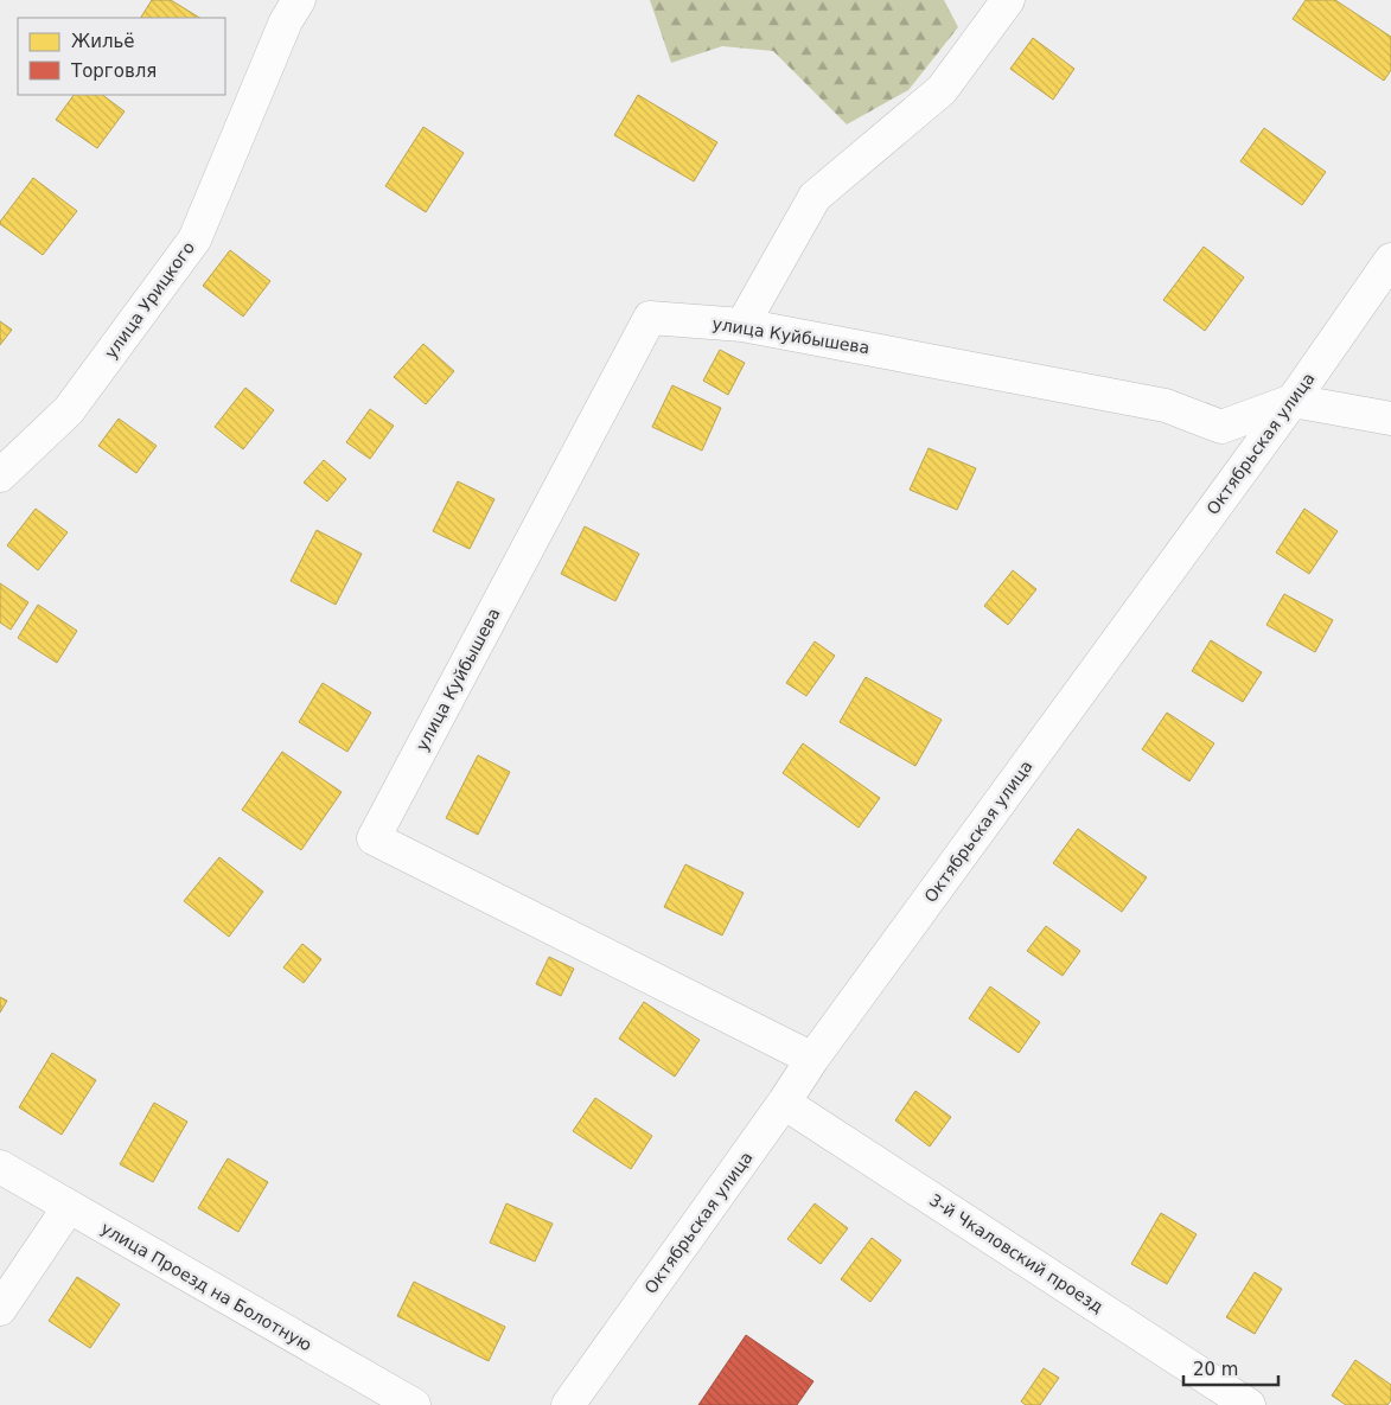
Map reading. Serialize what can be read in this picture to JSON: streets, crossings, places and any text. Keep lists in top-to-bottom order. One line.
{"streets":{"street":["улица Урицкого","улица Куйбышева","Октябрьская улица","3-й Чкаловский проезд","улица Проезд на Болотную"]},"crossings":[["улица Куйбышева","Октябрьская улица"],["Октябрьская улица","3-й Чкаловский проезд"]],"legend":["Жильё","Торговля"],"scale_bar":"20 m"}
